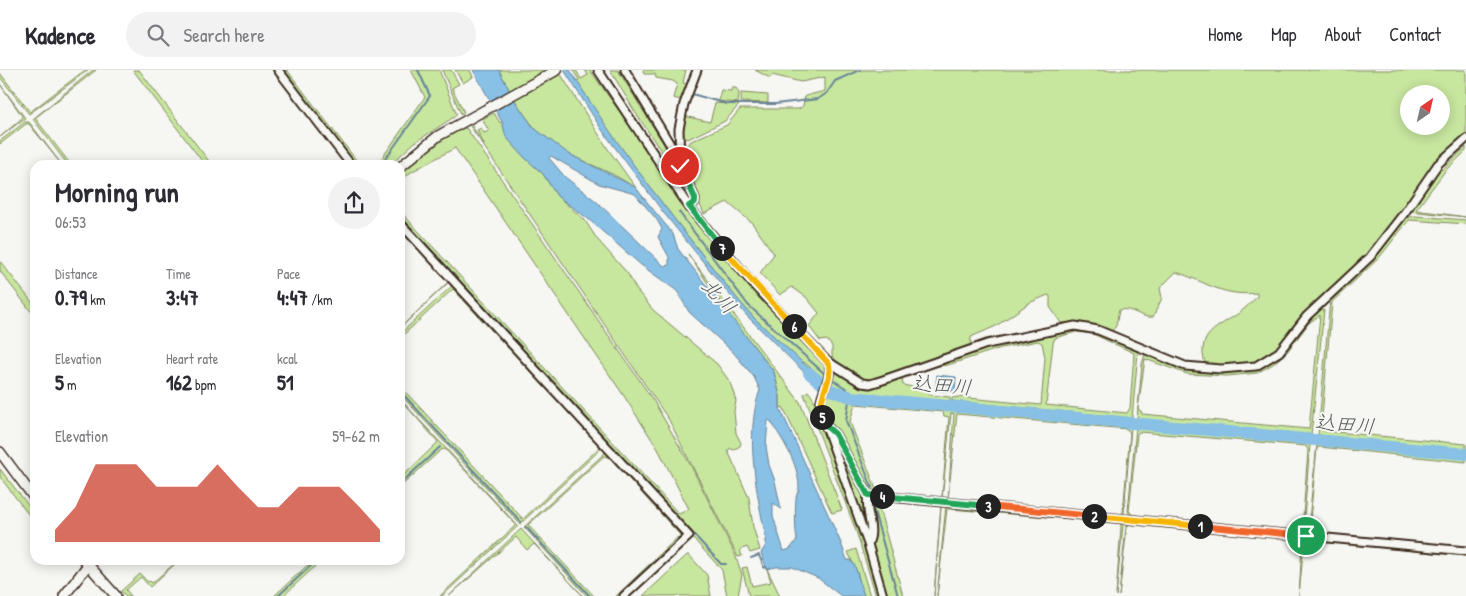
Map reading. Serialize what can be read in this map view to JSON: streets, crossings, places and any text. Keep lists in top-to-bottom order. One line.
{"water":["北川","込田川"],"north":"top right","page":{"header":"Kadence","search":"Search here","nav":["Home","Map","About","Contact"],"heading":["Morning run","06:53"],"pins":["7","6","5","4","3","2","1"],"stats":[["Distance","0.79 km"],["Time","3:47"],["Pace","4:47 /km"],["Elevation","5 m"],["Heart rate","162 bpm"],["kcal","51"]],"chart":["Elevation","59–62 m"]}}
